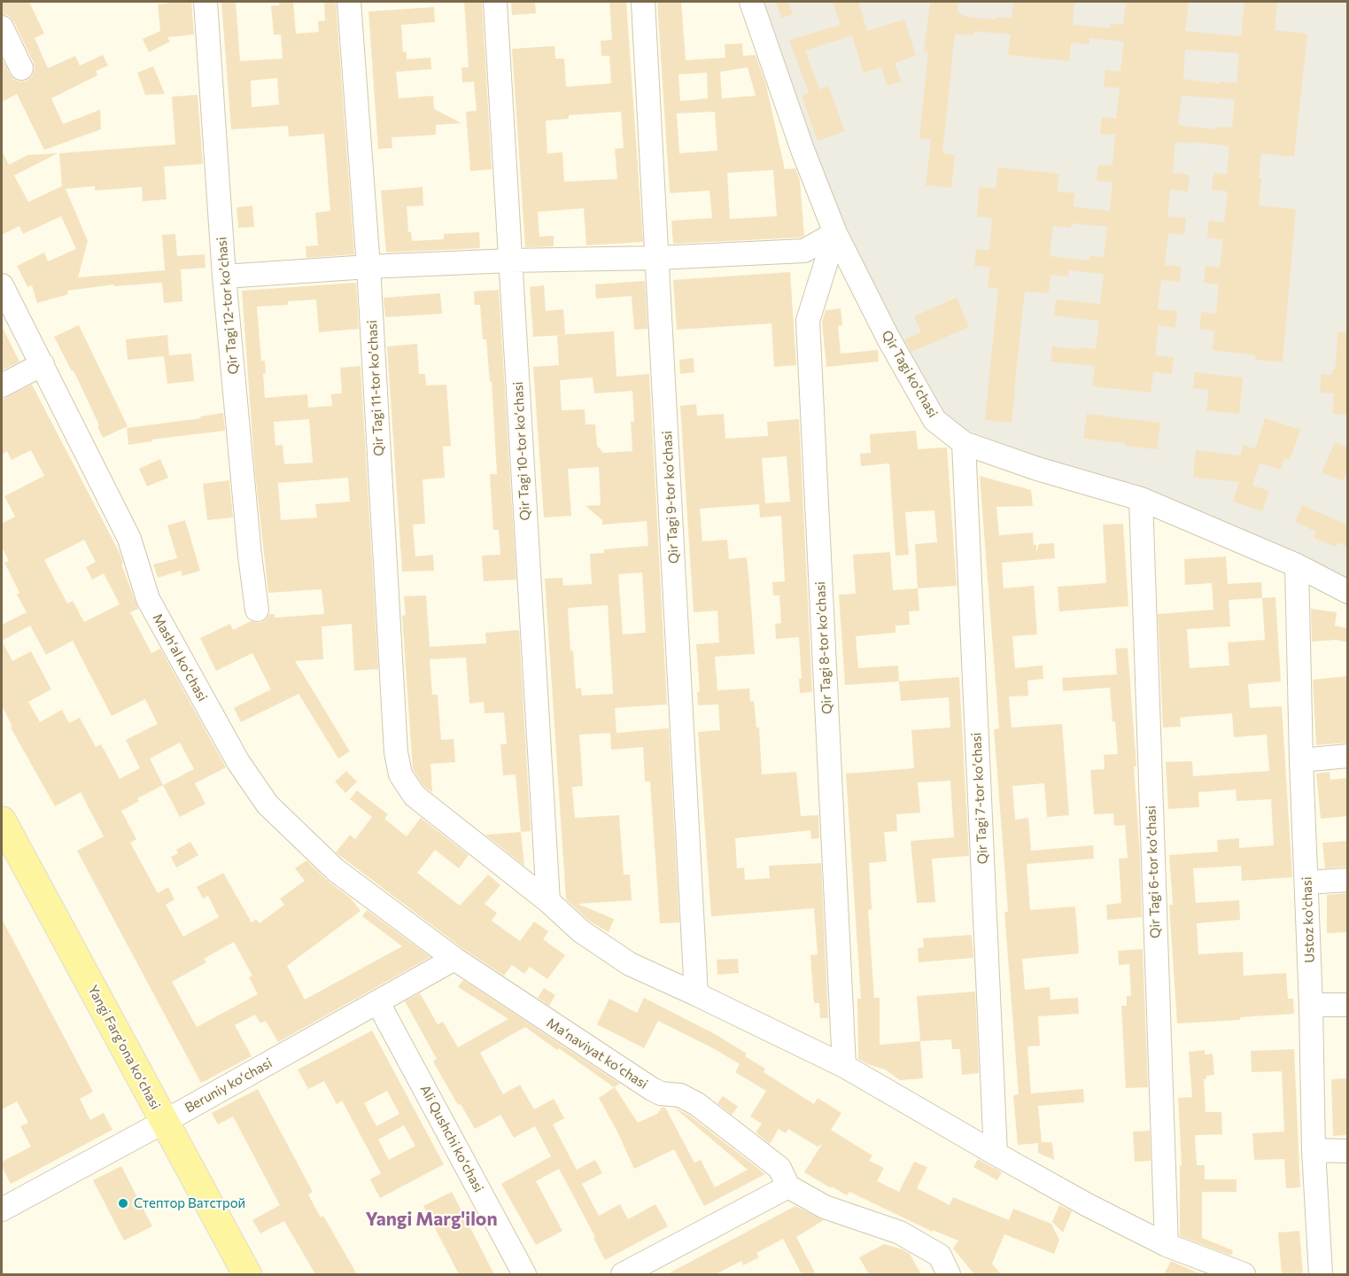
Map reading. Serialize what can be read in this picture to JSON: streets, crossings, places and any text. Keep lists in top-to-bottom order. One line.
{"streets":{"main road":["Yangi Fargʻona koʻchasi"],"street":["Qir Tagi 12-tor koʼchasi","Qir Tagi ko'chasi","Qir Tagi 11-tor koʼchasi","Qir Tagi 10-tor koʼchasi","Qir Tagi 9-tor koʼchasi","Qir Tagi 8-tor koʼchasi","Mashʻal koʻchasi","Qir Tagi 7-tor koʼchasi","Qir Tagi 6-tor koʼchasi","Ustoz ko'chasi","Maʻnaviyat koʻchasi","Beruniy koʻchasi","Ali Qushchi koʻchasi"]},"crossings":[["Qir Tagi ko'chasi","Qir Tagi 8-tor koʼchasi"],["Qir Tagi ko'chasi","Qir Tagi 7-tor koʼchasi"],["Qir Tagi ko'chasi","Qir Tagi 6-tor koʼchasi"],["Qir Tagi ko'chasi","Ustoz ko'chasi"],["Qir Tagi 11-tor koʼchasi","Qir Tagi 10-tor koʼchasi"],["Mashʻal koʻchasi","Maʻnaviyat koʻchasi"],["Mashʻal koʻchasi","Beruniy koʻchasi"],["Yangi Fargʻona koʻchasi","Beruniy koʻchasi"],["Maʻnaviyat koʻchasi","Beruniy koʻchasi"],["Beruniy koʻchasi","Ali Qushchi koʻchasi"]],"districts":["Yangi Marg'ilon"],"places":["Стептор Ватстрой"]}
